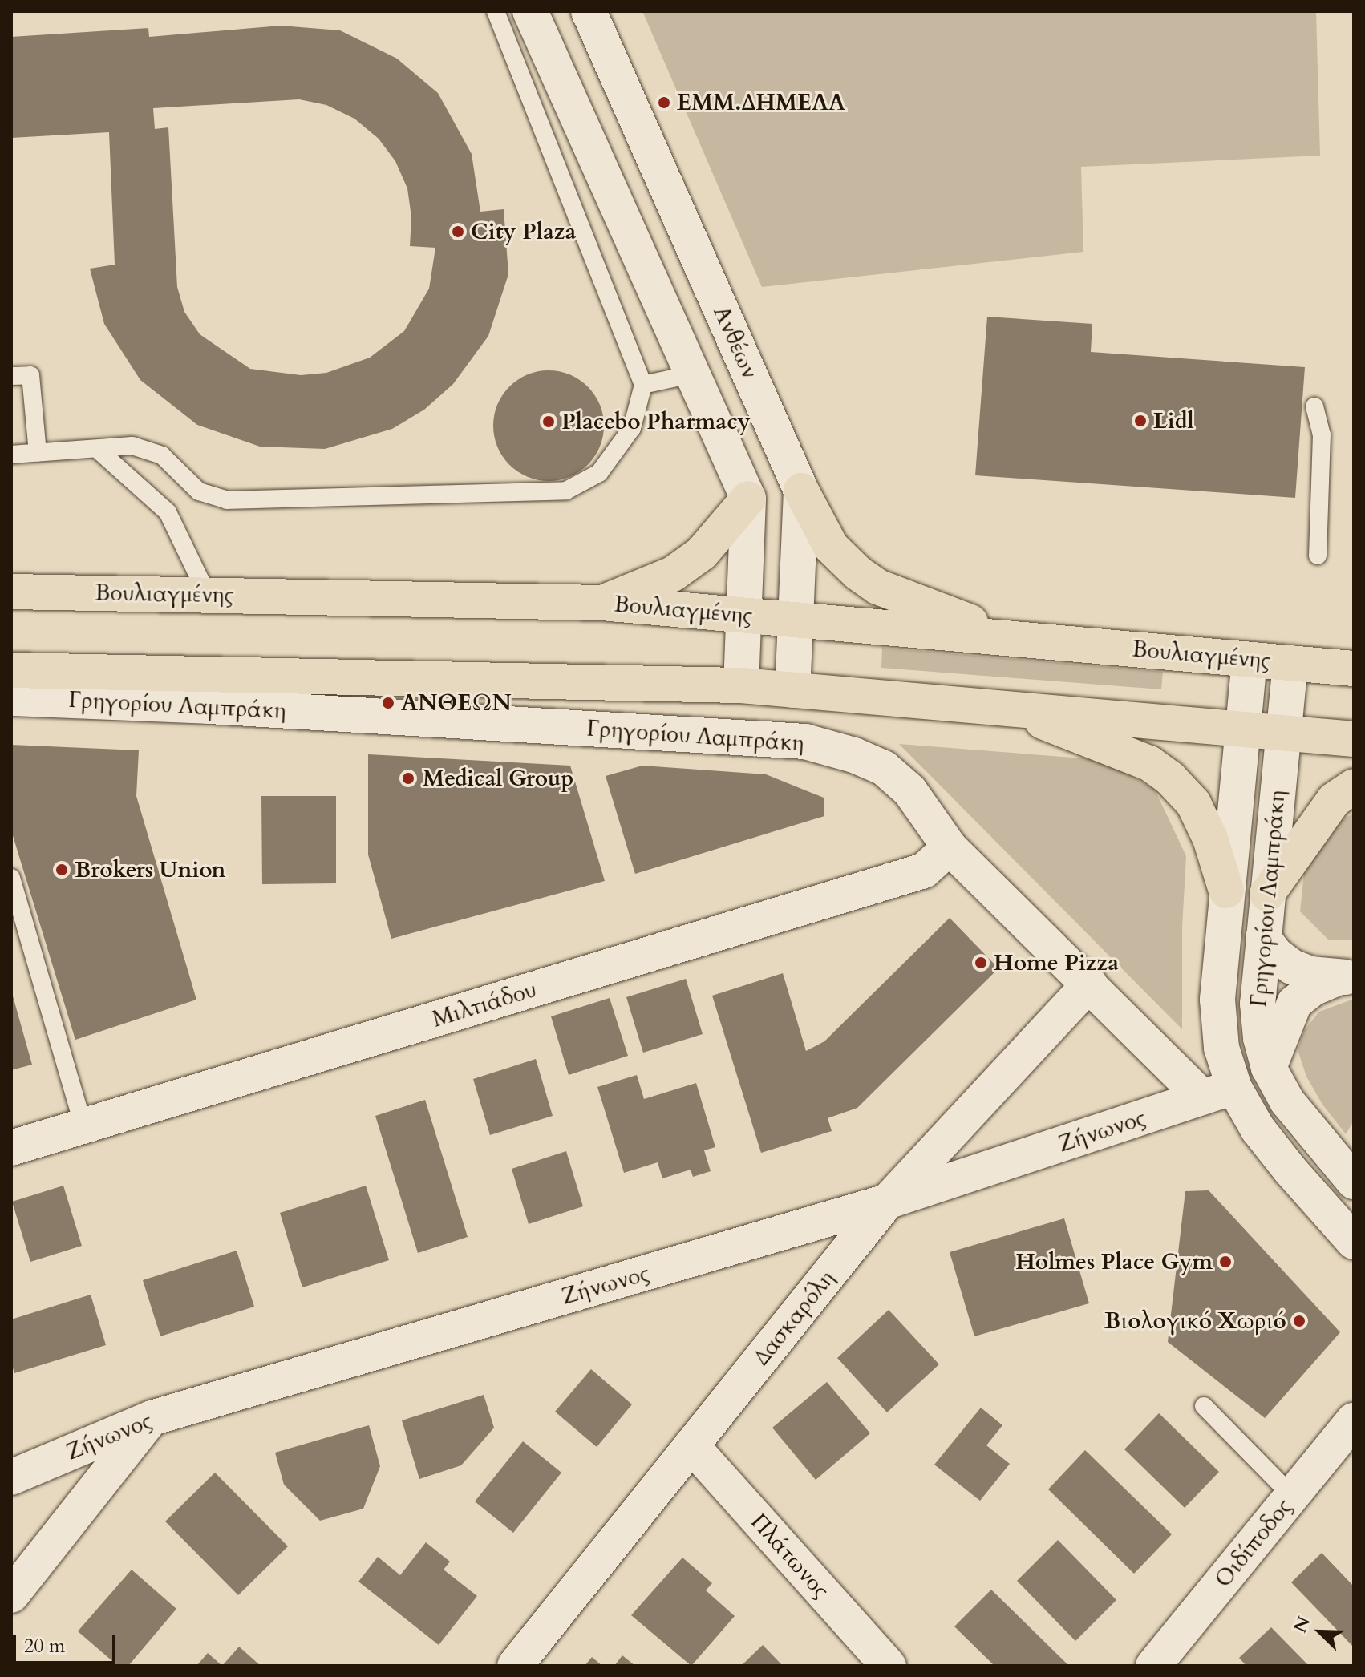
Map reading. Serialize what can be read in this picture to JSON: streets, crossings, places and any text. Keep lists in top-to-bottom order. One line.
{"streets":{"main road":["Βουλιαγμένης"],"street":["Ανθέων","Γρηγορίου Λαμπράκη","Μιλτιάδου","Ζήνωνος","Δασκαρόλη","Οιδίποδος","Πλάτωνος"]},"crossings":[["Ανθέων","Βουλιαγμένης"],["Βουλιαγμένης","Γρηγορίου Λαμπράκη"],["Γρηγορίου Λαμπράκη","Μιλτιάδου"],["Γρηγορίου Λαμπράκη","Ζήνωνος"],["Γρηγορίου Λαμπράκη","Δασκαρόλη"],["Ζήνωνος","Δασκαρόλη"],["Δασκαρόλη","Πλάτωνος"]],"places":["ΕΜΜ.ΔΗΜΕΛΑ","City Plaza","Lidl","Placebo Pharmacy","ΑΝΘΕΩΝ","Medical Group","Brokers Union","Home Pizza","Holmes Place Gym","Βιολογικό Χωριό"],"scale_bar":"20 m","north":"top left"}
